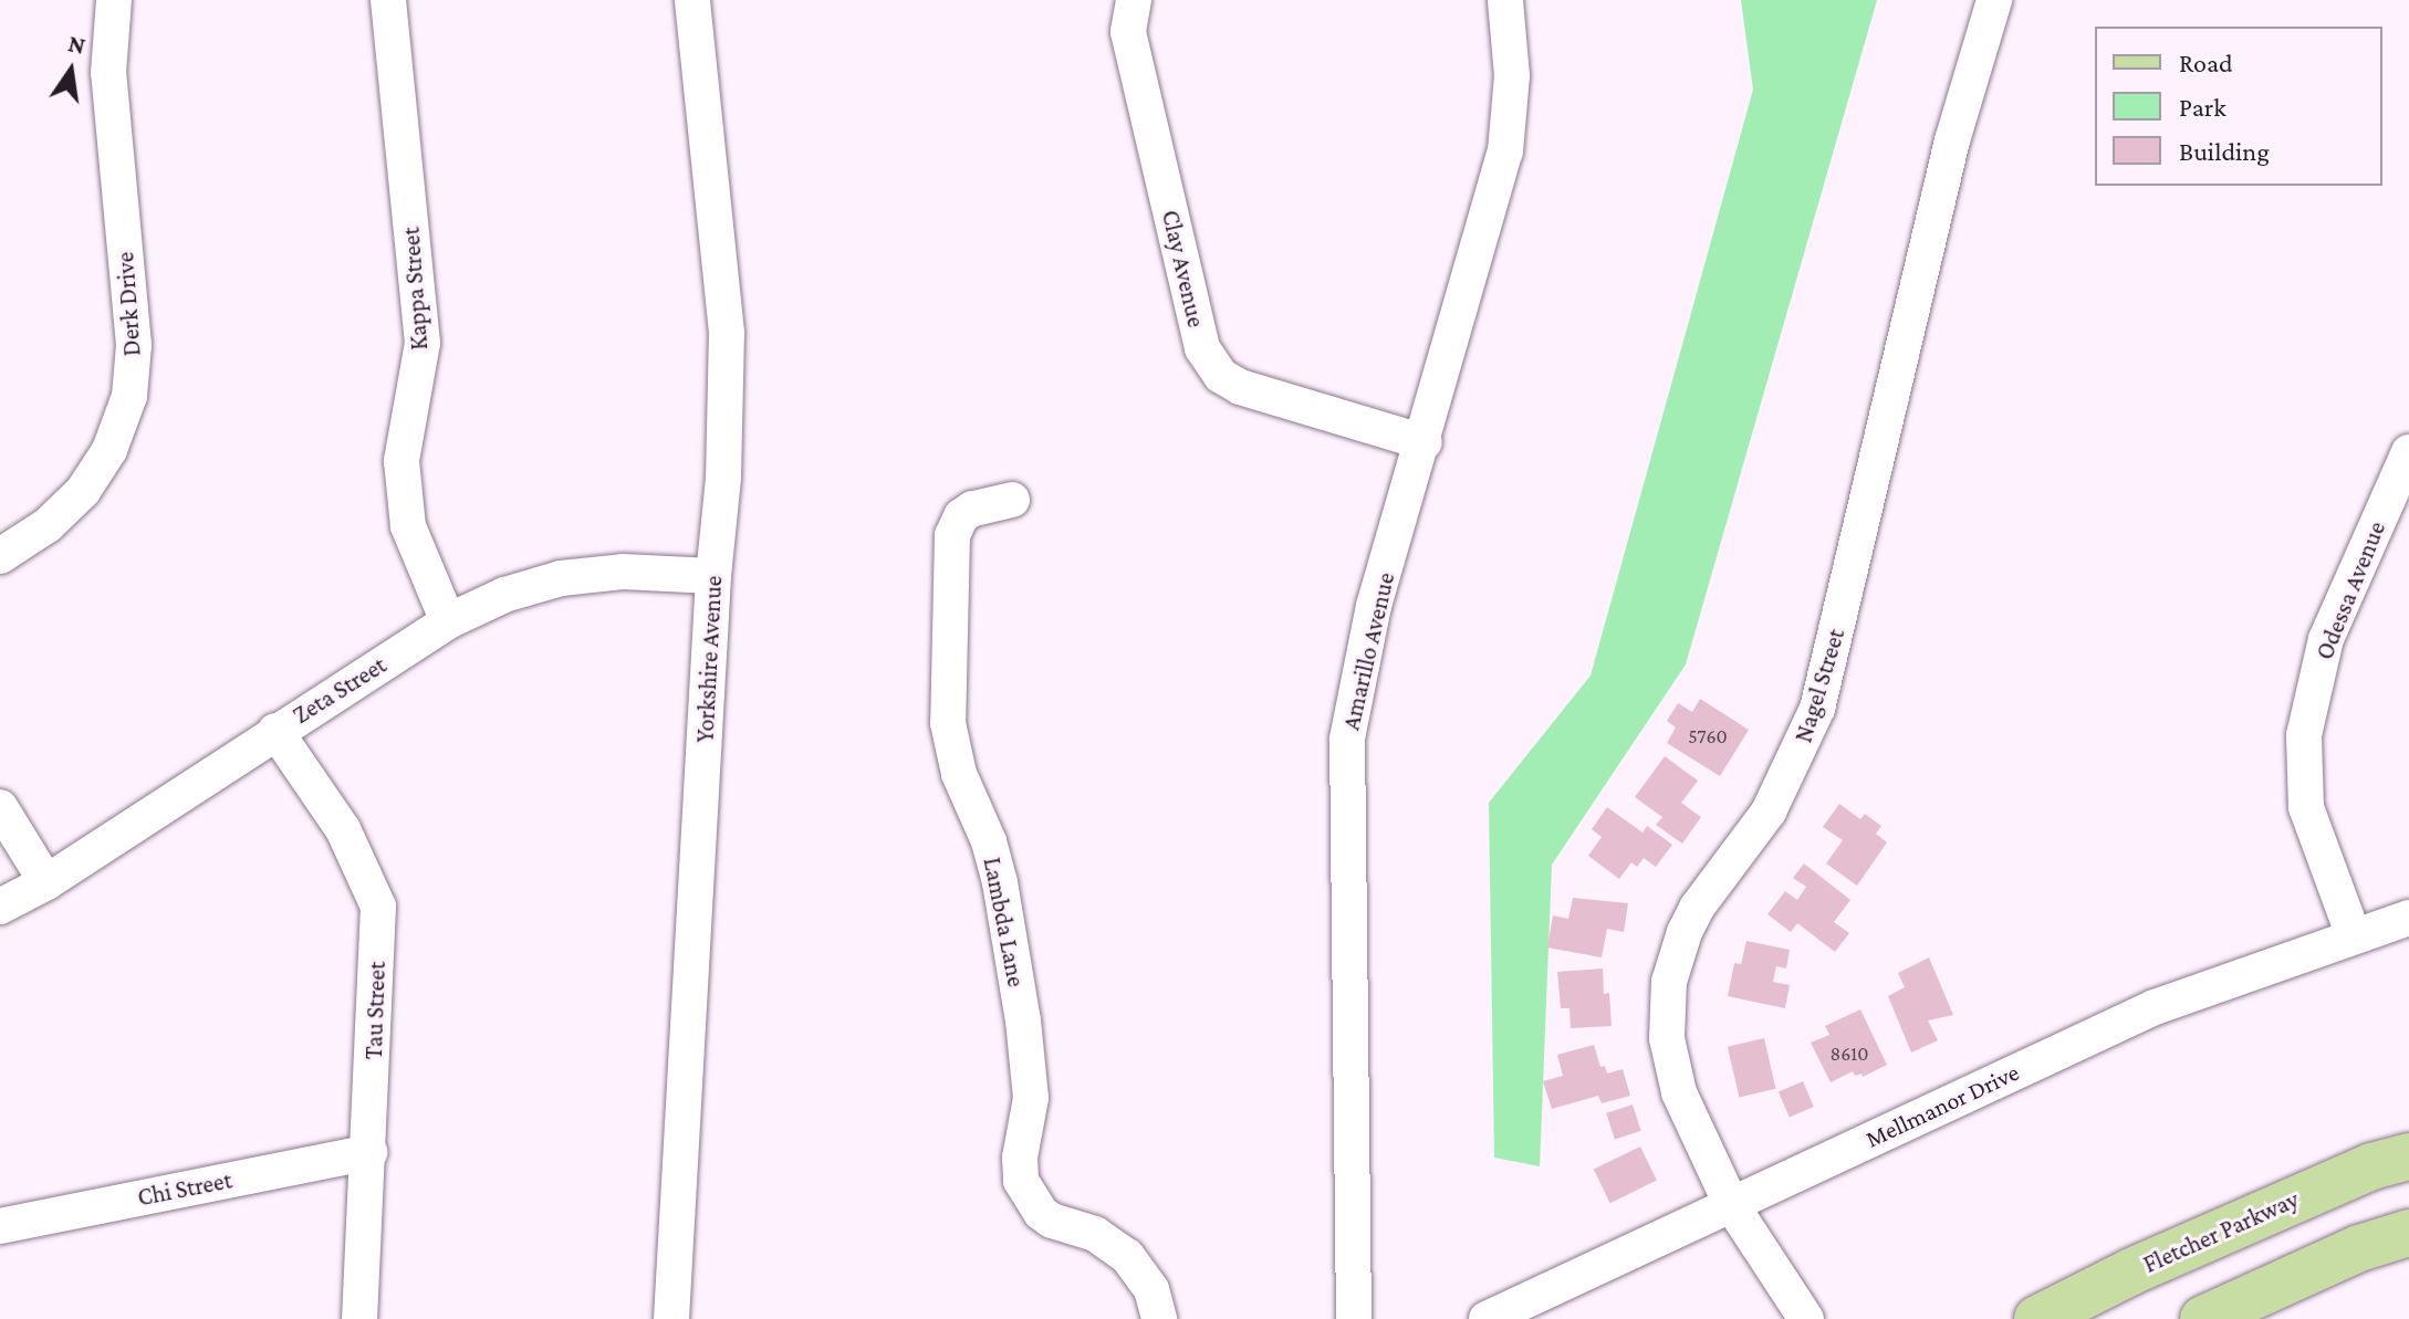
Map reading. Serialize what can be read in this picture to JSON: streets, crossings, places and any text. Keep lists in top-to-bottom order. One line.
{"streets":{"main road":["Fletcher Parkway"],"street":["Clay Avenue","Kappa Street","Derk Drive","Odessa Avenue","Amarillo Avenue","Yorkshire Avenue","Nagel Street","Zeta Street","Lambda Lane","Tau Street","Mellmanor Drive","Chi Street"]},"crossings":[["Clay Avenue","Amarillo Avenue"],["Kappa Street","Zeta Street"],["Odessa Avenue","Mellmanor Drive"],["Yorkshire Avenue","Zeta Street"],["Nagel Street","Mellmanor Drive"],["Zeta Street","Tau Street"],["Tau Street","Chi Street"]],"house_numbers":["5760","8610"],"legend":["Road","Park","Building"],"north":"top"}
